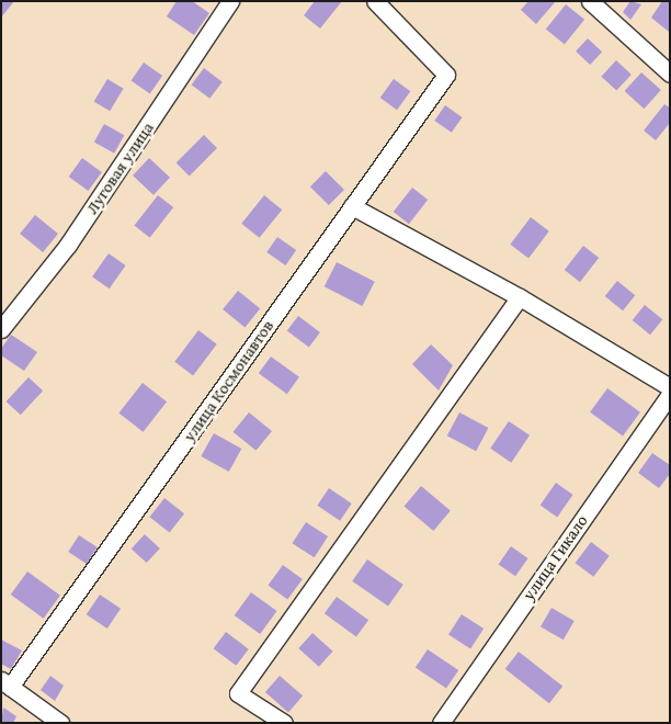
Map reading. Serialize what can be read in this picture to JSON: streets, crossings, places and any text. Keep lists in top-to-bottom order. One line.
{"streets":{"street":["Луговая улица","улица Космонавтов","улица Гикало"]}}
